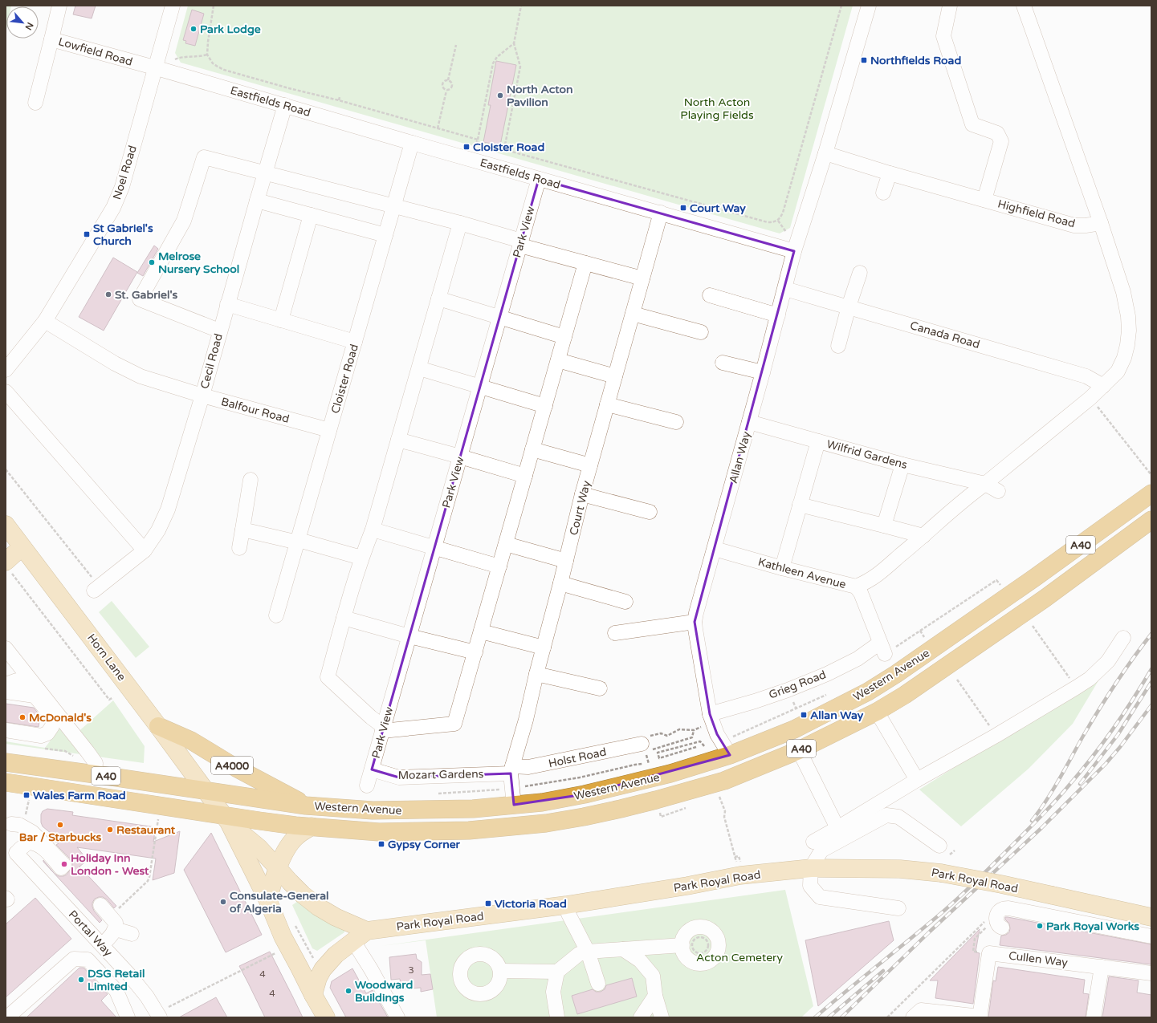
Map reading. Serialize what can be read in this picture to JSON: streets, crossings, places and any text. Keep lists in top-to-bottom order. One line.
{"streets":{"highway":["A40","Western Avenue","A4000"],"main road":["Horn Lane","Park Royal Road"],"street":["Lowfield Road","Eastfields Road","Noel Road","Highfield Road","Park View","Canada Road","Cecil Road","Cloister Road","Balfour Road","Wilfrid Gardens","Allan Way","Court Way","Kathleen Avenue","Grieg Road","Holst Road","Mozart Gardens","Portal Way","Cullen Way"]},"crossings":[["Lowfield Road","Eastfields Road"],["Lowfield Road","Noel Road"],["Eastfields Road","Noel Road"],["Eastfields Road","Park View"],["Eastfields Road","Cecil Road"],["Eastfields Road","Cloister Road"],["Eastfields Road","Court Way"],["Noel Road","Balfour Road"],["Park View","Mozart Gardens"],["Canada Road","Allan Way"],["Cecil Road","Balfour Road"],["Cloister Road","Balfour Road"],["Wilfrid Gardens","Allan Way"],["Allan Way","Kathleen Avenue"],["Allan Way","Western Avenue"],["Allan Way","Grieg Road"],["Court Way","Western Avenue"],["Court Way","Holst Road"],["Court Way","Mozart Gardens"],["Kathleen Avenue","Grieg Road"],["Horn Lane","Western Avenue"],["Horn Lane","A4000"],["Western Avenue","Grieg Road"],["Western Avenue","A4000"],["Holst Road","Mozart Gardens"]],"parks":["North Acton Playing Fields","Acton Cemetery"],"places":{"other":["Park Lodge","North Acton Pavilion","Melrose Nursery School","St. Gabriel's","McDonald's","Bar / Starbucks","Restaurant","Holiday Inn London - West","Consulate-General of Algeria","Park Royal Works","DSG Retail Limited","Woodward Buildings"],"transit":["Northfields Road","Cloister Road","Court Way","St Gabriel's Church","Allan Way","Wales Farm Road","Gypsy Corner","Victoria Road"]},"house_numbers":["3","4","4"],"north":"bottom right"}
